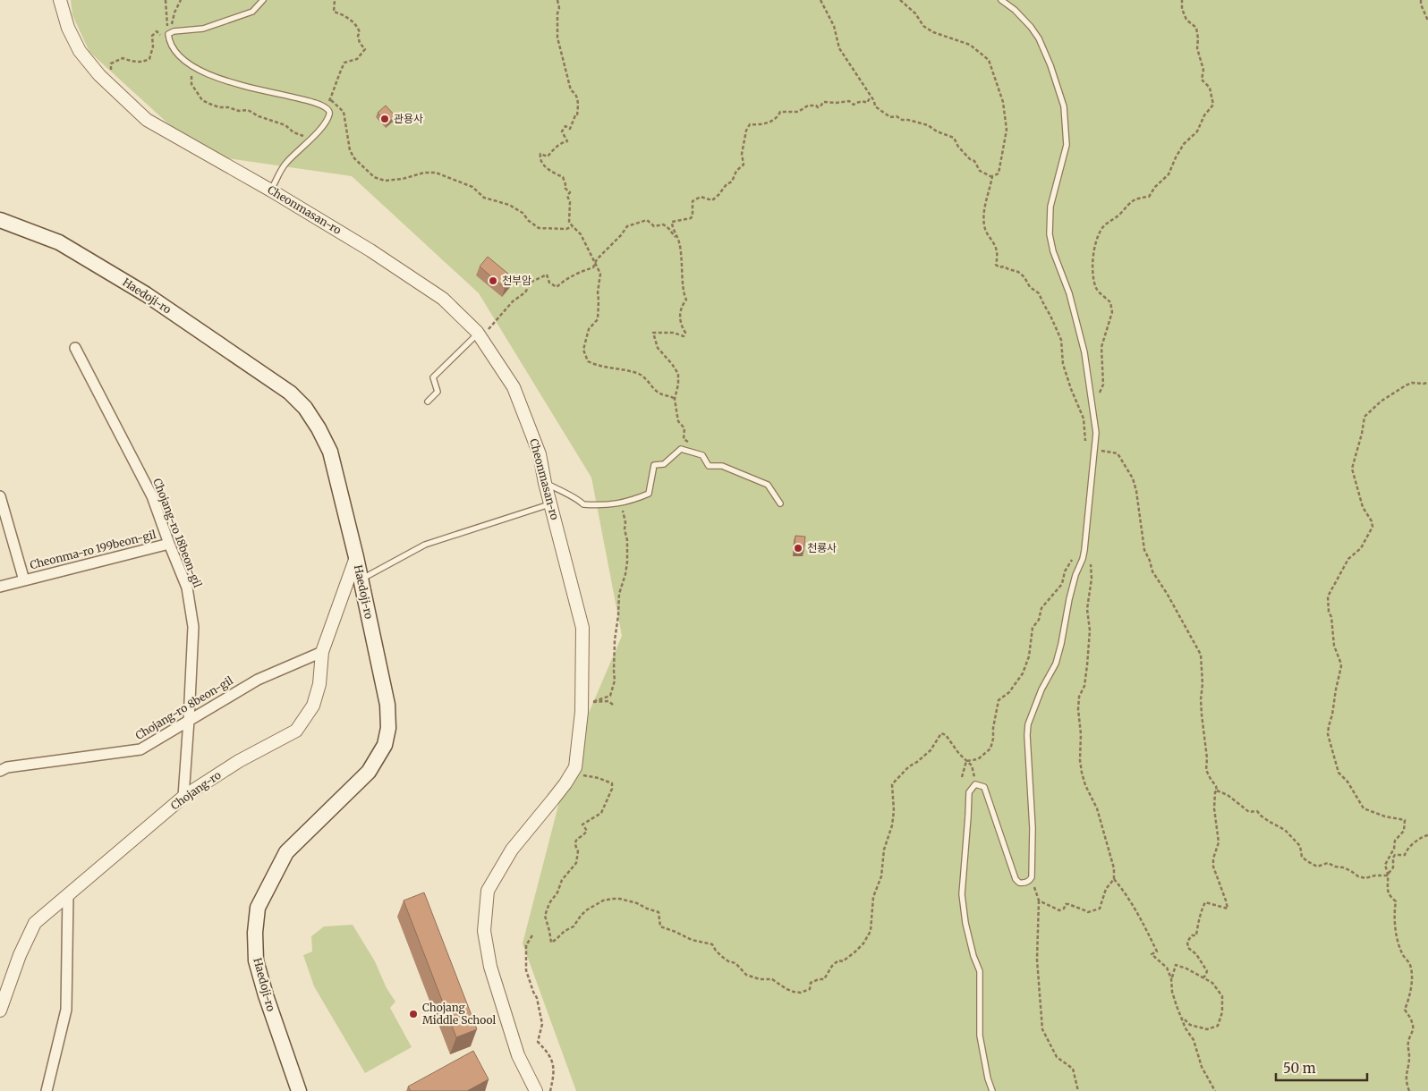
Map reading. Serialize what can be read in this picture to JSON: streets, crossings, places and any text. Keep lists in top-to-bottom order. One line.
{"streets":{"main road":["Haedoji-ro"],"street":["Cheonmasan-ro","Chojang-ro 18beon-gil","Cheonma-ro 199beon-gil","Chojang-ro 8beon-gil","Chojang-ro"]},"crossings":[["Haedoji-ro","Chojang-ro"],["Chojang-ro 18beon-gil","Cheonma-ro 199beon-gil"],["Chojang-ro 18beon-gil","Chojang-ro 8beon-gil"],["Chojang-ro 18beon-gil","Chojang-ro"],["Chojang-ro 8beon-gil","Chojang-ro"]],"places":["관용사","천부암","천룡사","Chojang Middle School"],"scale_bar":"50 m"}
